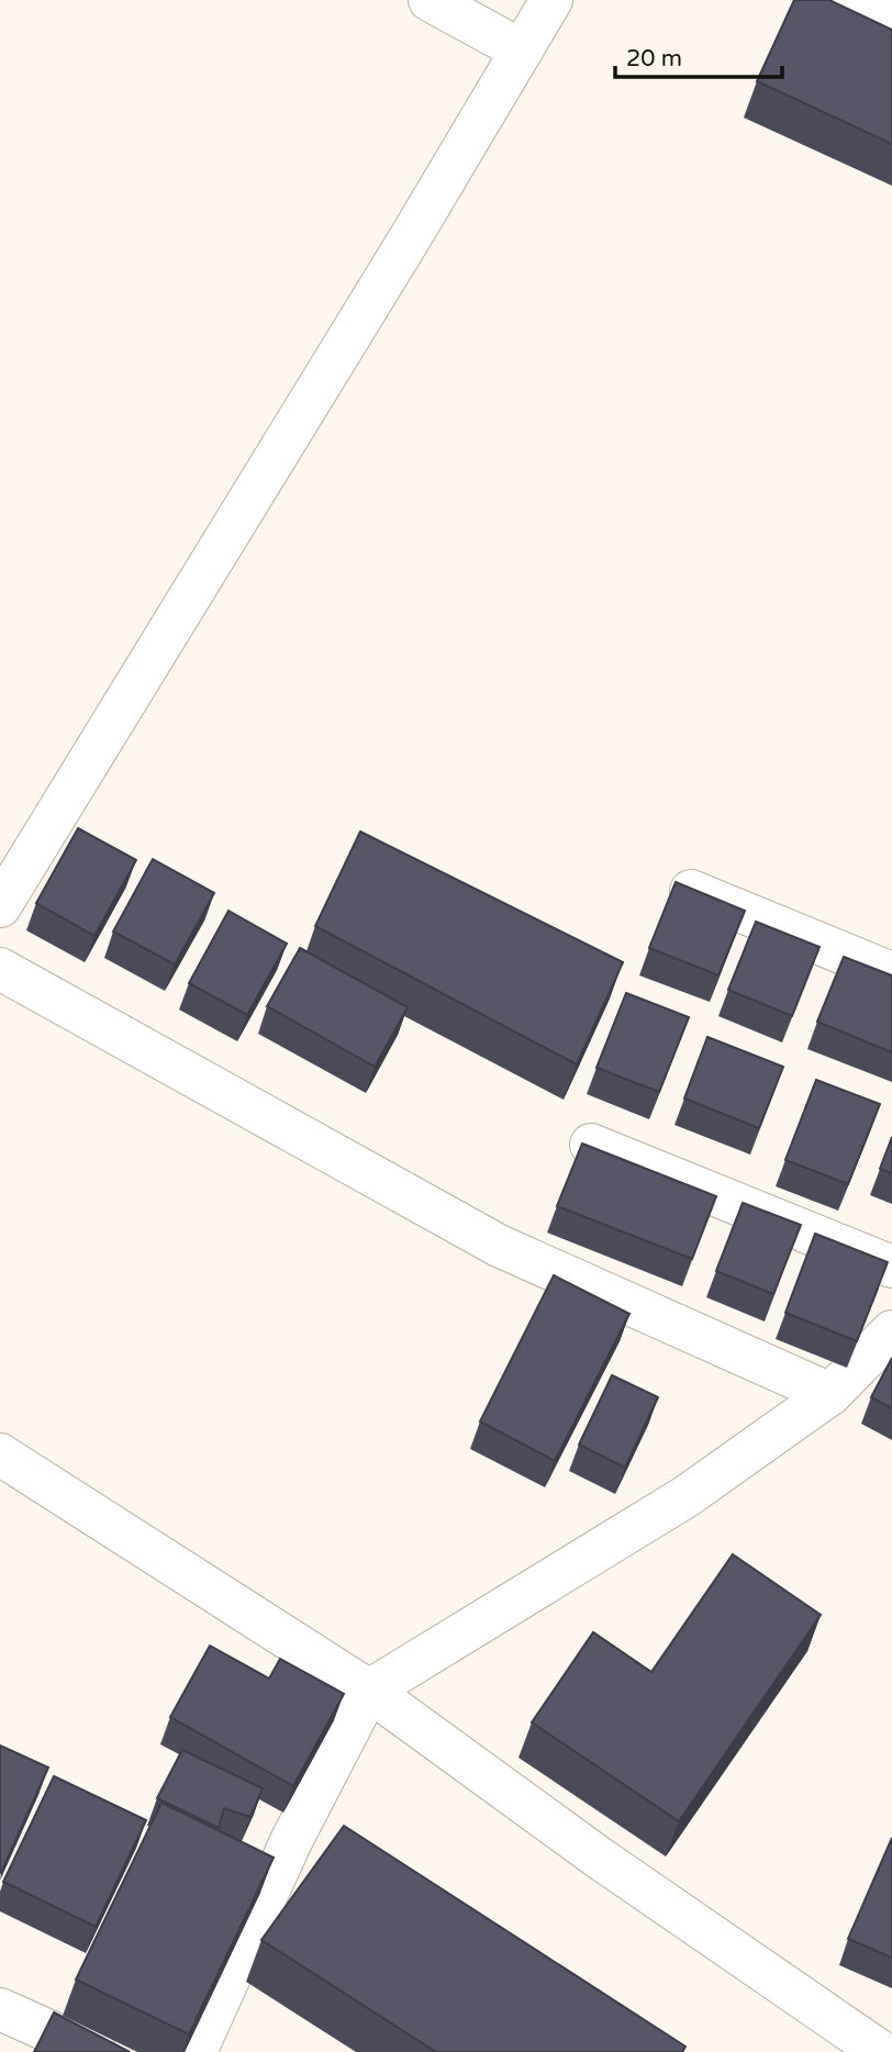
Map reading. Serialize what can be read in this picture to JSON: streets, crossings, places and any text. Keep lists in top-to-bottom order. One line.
{"scale_bar":"20 m"}
